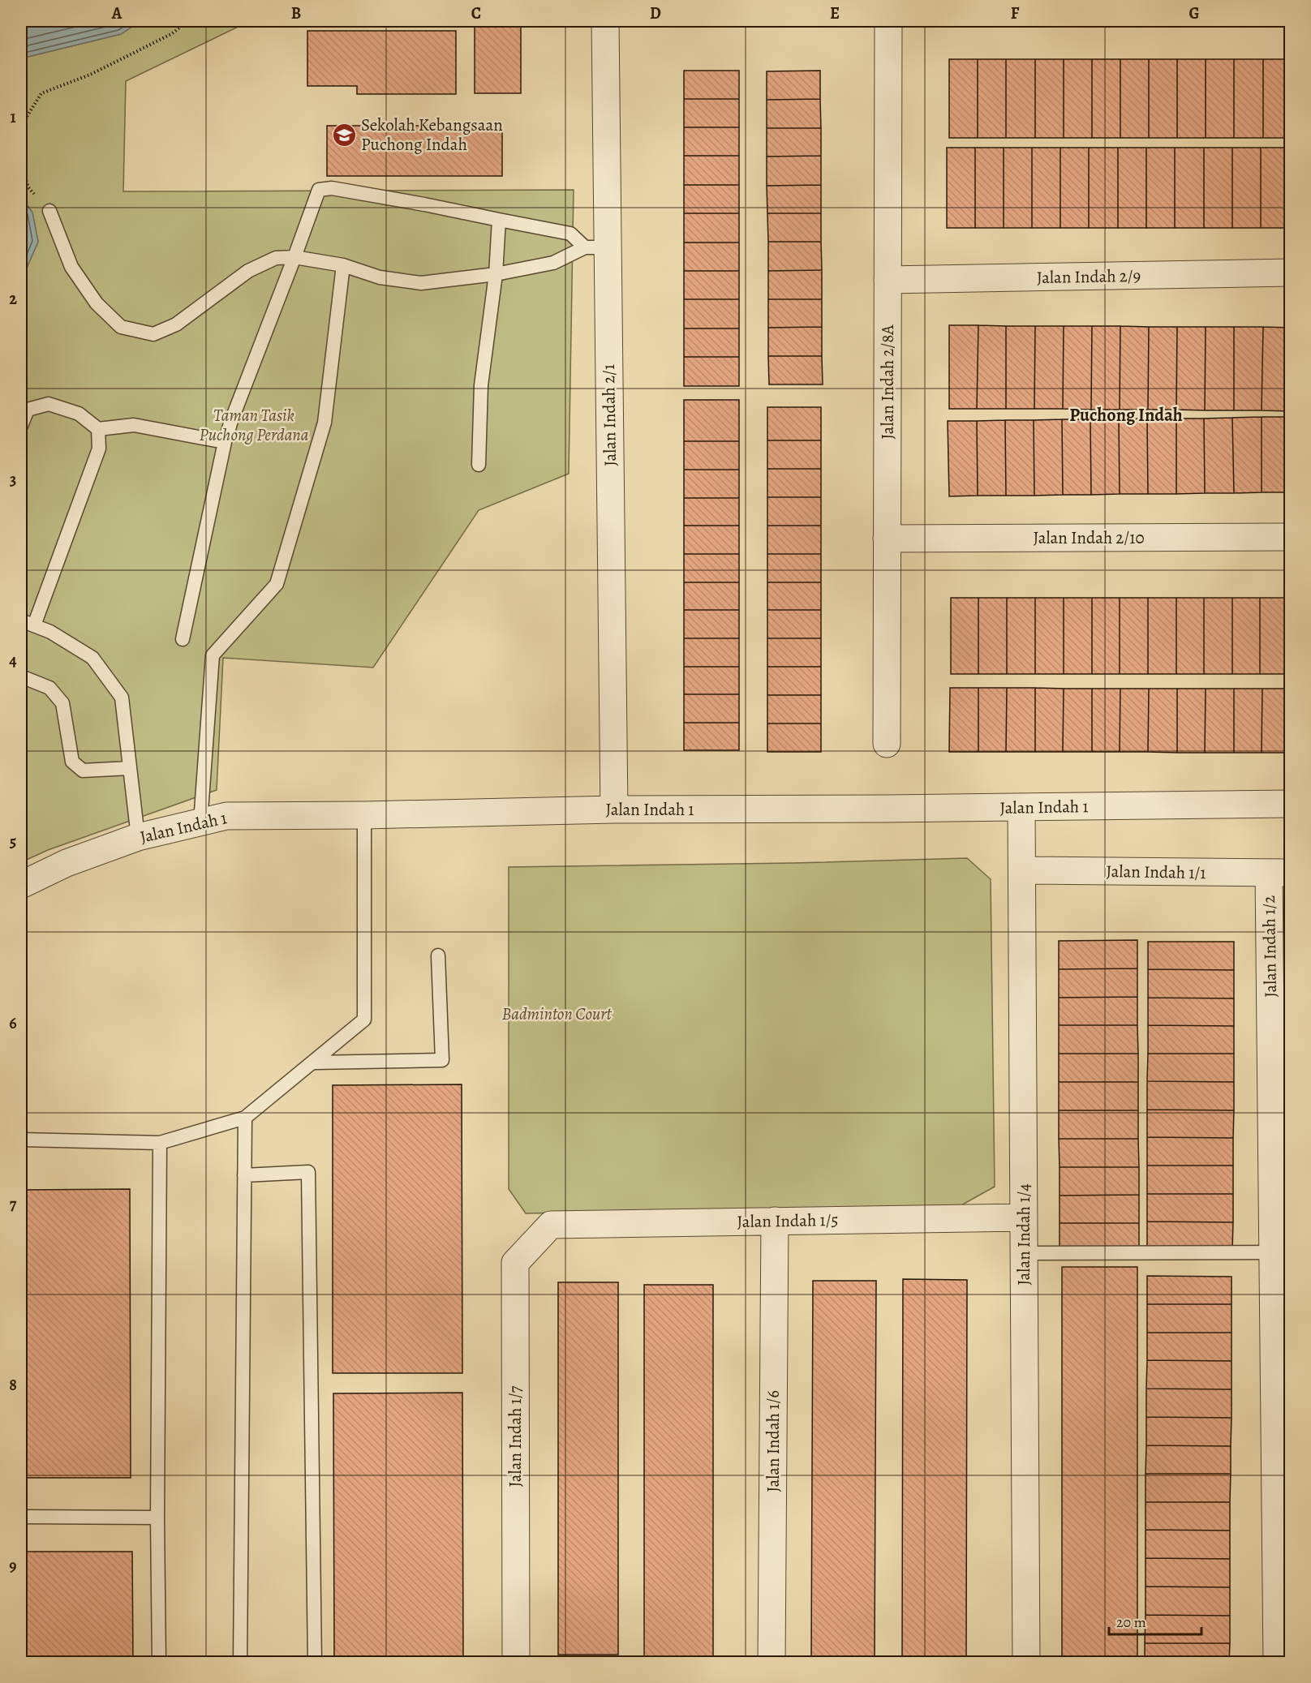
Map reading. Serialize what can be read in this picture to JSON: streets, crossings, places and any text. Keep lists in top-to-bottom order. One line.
{"streets":{"street":["Jalan Indah 2/9","Jalan Indah 2/8A","Jalan Indah 2/1","Jalan Indah 2/10","Jalan Indah 1","Jalan Indah 1/1","Jalan Indah 1/2","Jalan Indah 1/5","Jalan Indah 1/4","Jalan Indah 1/7","Jalan Indah 1/6"]},"crossings":[["Jalan Indah 2/9","Jalan Indah 2/8A"],["Jalan Indah 2/8A","Jalan Indah 2/10"],["Jalan Indah 2/1","Jalan Indah 1"],["Jalan Indah 1","Jalan Indah 1/4"],["Jalan Indah 1/1","Jalan Indah 1/2"],["Jalan Indah 1/1","Jalan Indah 1/4"],["Jalan Indah 1/5","Jalan Indah 1/4"],["Jalan Indah 1/5","Jalan Indah 1/7"],["Jalan Indah 1/5","Jalan Indah 1/6"]],"districts":["Puchong Indah"],"parks":["Taman Tasik Puchong Perdana","Badminton Court"],"places":{"school or university":["Sekolah Kebangsaan Puchong Indah"]},"scale_bar":"20 m","grid":{"columns":["A","B","C","D","E","F","G"],"rows":["1","2","3","4","5","6","7","8","9"]}}
